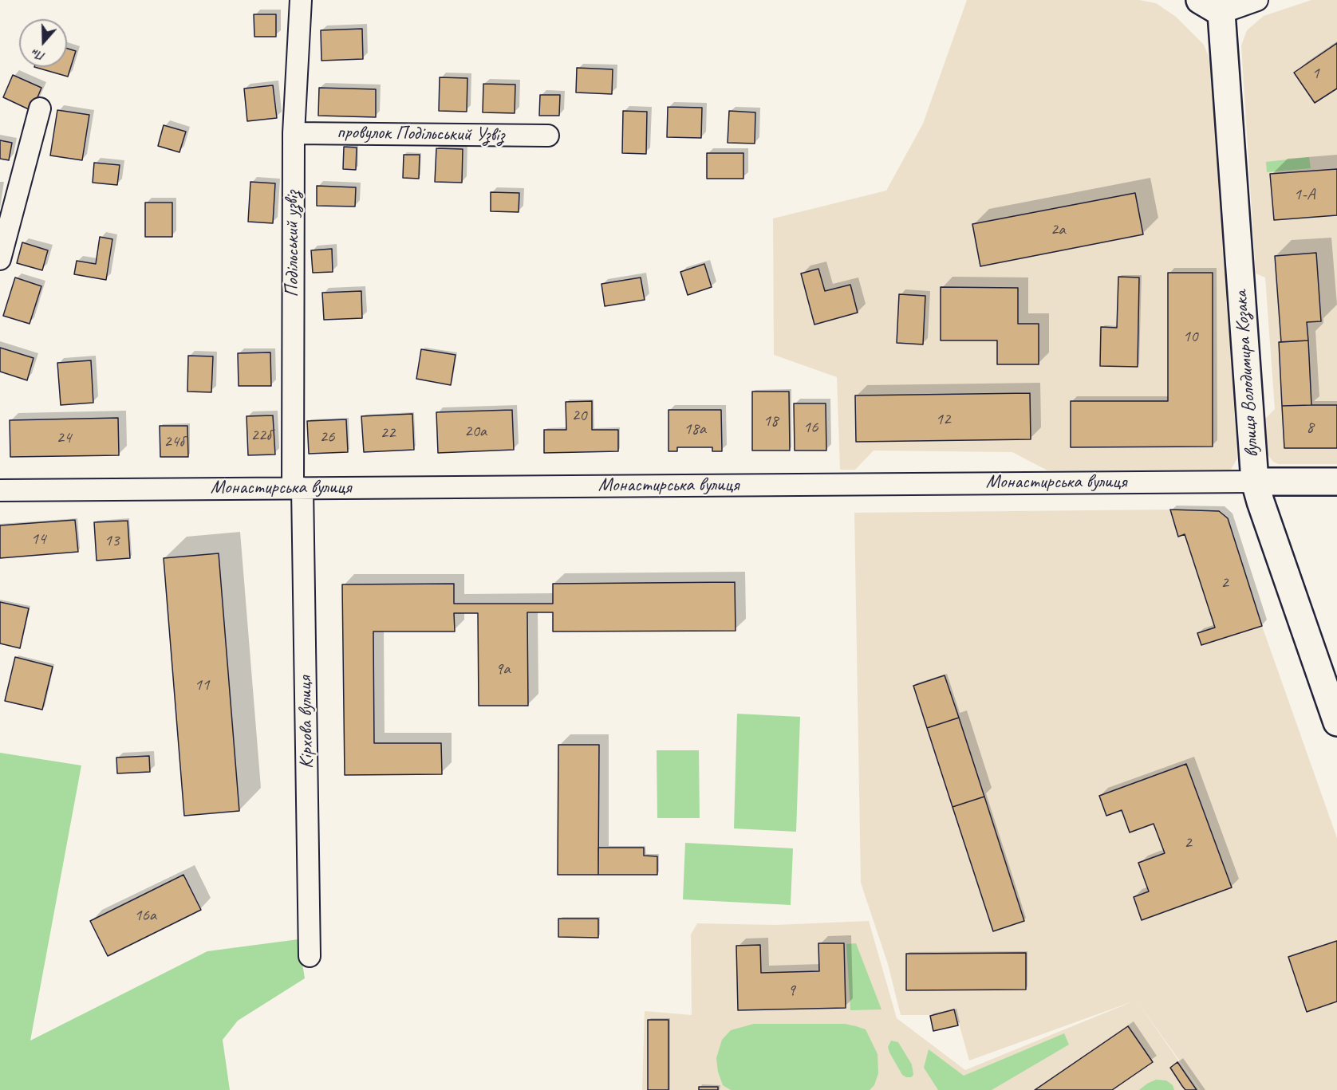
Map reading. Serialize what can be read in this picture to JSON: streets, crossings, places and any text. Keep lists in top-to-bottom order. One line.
{"streets":{"main road":["вулиця Володимира Козака","Монастирська вулиця"],"street":["провулок Подільський Узвіз","Подільський узвіз","Кірхова вулиця"]},"crossings":[["провулок Подільський Узвіз","Подільський узвіз"],["Подільський узвіз","Монастирська вулиця"],["Подільський узвіз","Кірхова вулиця"],["вулиця Володимира Козака","Монастирська вулиця"],["Монастирська вулиця","Кірхова вулиця"]],"house_numbers":["1","1-А","2а","10","20","12","18","16","8","18а","20а","22","22б","26","24","24б","14","13","2","9а","11","2","16а","9"],"north":"bottom"}
